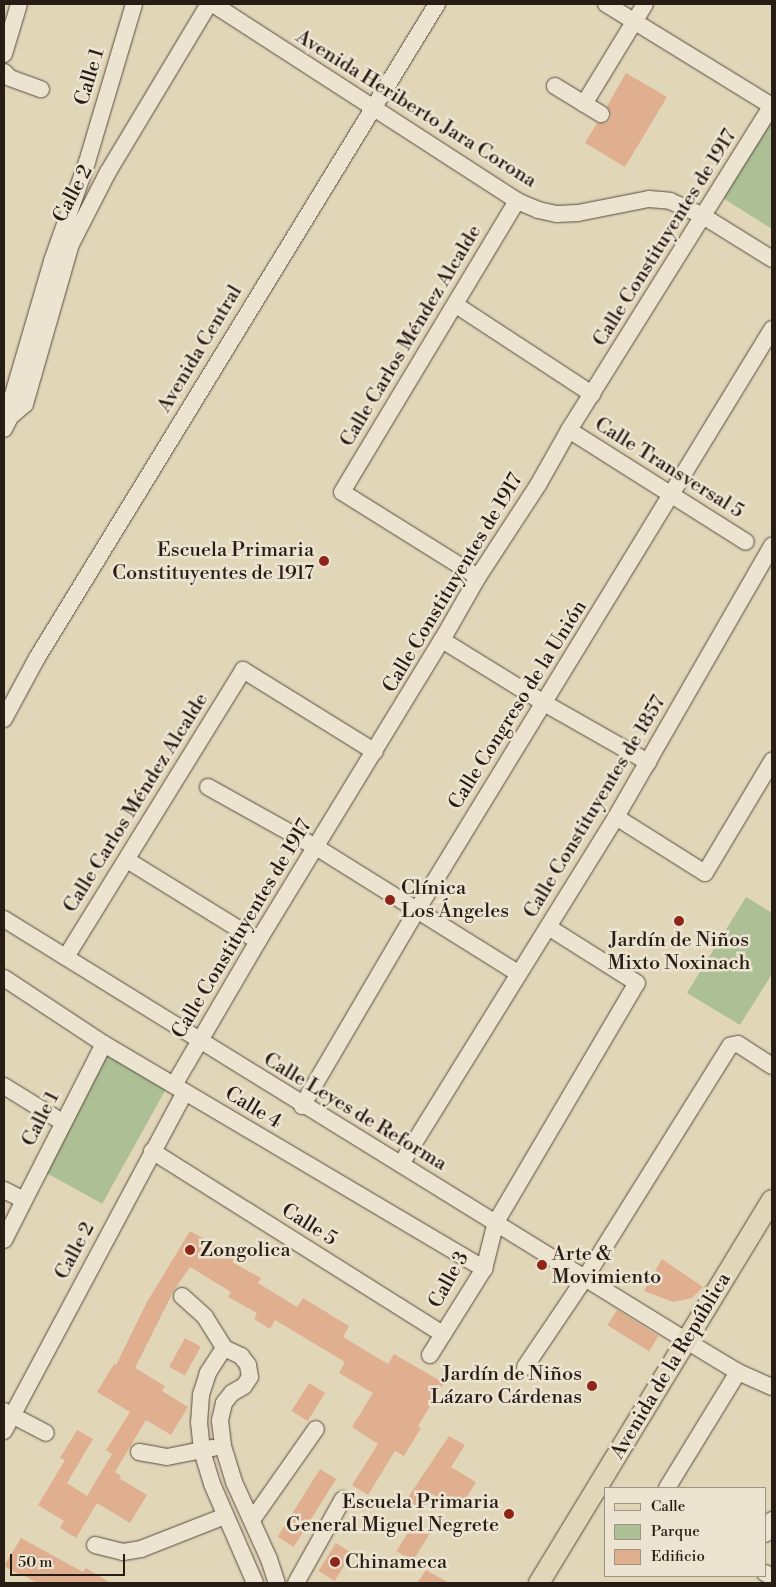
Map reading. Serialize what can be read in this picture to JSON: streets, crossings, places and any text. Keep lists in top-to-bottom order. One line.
{"streets":{"main road":["Avenida de la República"],"street":["Calle 1","Avenida Heriberto Jara Corona","Calle 2","Calle Constituyentes de 1917","Calle Carlos Méndez Alcalde","Avenida Central","Calle Transversal 5","Calle Congreso de la Unión","Calle Constituyentes de 1857","Calle 4","Calle Leyes de Reforma","Calle 5","Calle 3"]},"crossings":[["Calle 1","Calle 2"],["Calle 1","Calle 4"],["Avenida Heriberto Jara Corona","Calle 2"],["Avenida Heriberto Jara Corona","Calle Constituyentes de 1917"],["Avenida Heriberto Jara Corona","Calle Carlos Méndez Alcalde"],["Avenida Heriberto Jara Corona","Avenida Central"],["Calle 2","Calle Constituyentes de 1917"],["Calle 2","Calle 4"],["Calle 2","Calle 5"],["Calle Constituyentes de 1917","Calle Carlos Méndez Alcalde"],["Calle Constituyentes de 1917","Calle Transversal 5"],["Calle Constituyentes de 1917","Calle 4"],["Calle Constituyentes de 1917","Calle Leyes de Reforma"],["Calle Carlos Méndez Alcalde","Calle Leyes de Reforma"],["Calle Transversal 5","Calle Congreso de la Unión"],["Calle Congreso de la Unión","Calle Leyes de Reforma"],["Calle Constituyentes de 1857","Calle Leyes de Reforma"],["Calle Constituyentes de 1857","Calle 3"],["Calle 4","Calle 3"],["Calle Leyes de Reforma","Calle 3"],["Calle Leyes de Reforma","Avenida de la República"],["Calle 5","Calle 3"]],"places":["Escuela Primaria Constituyentes de 1917","Clínica Los Ángeles","Jardín de Niños Mixto Noxinach","Zongolica","Arte & Movimiento","Jardín de Niños Lázaro Cárdenas","Escuela Primaria General Miguel Negrete","Chinameca"],"legend":["Calle","Parque","Edificio"],"scale_bar":"50 m"}
